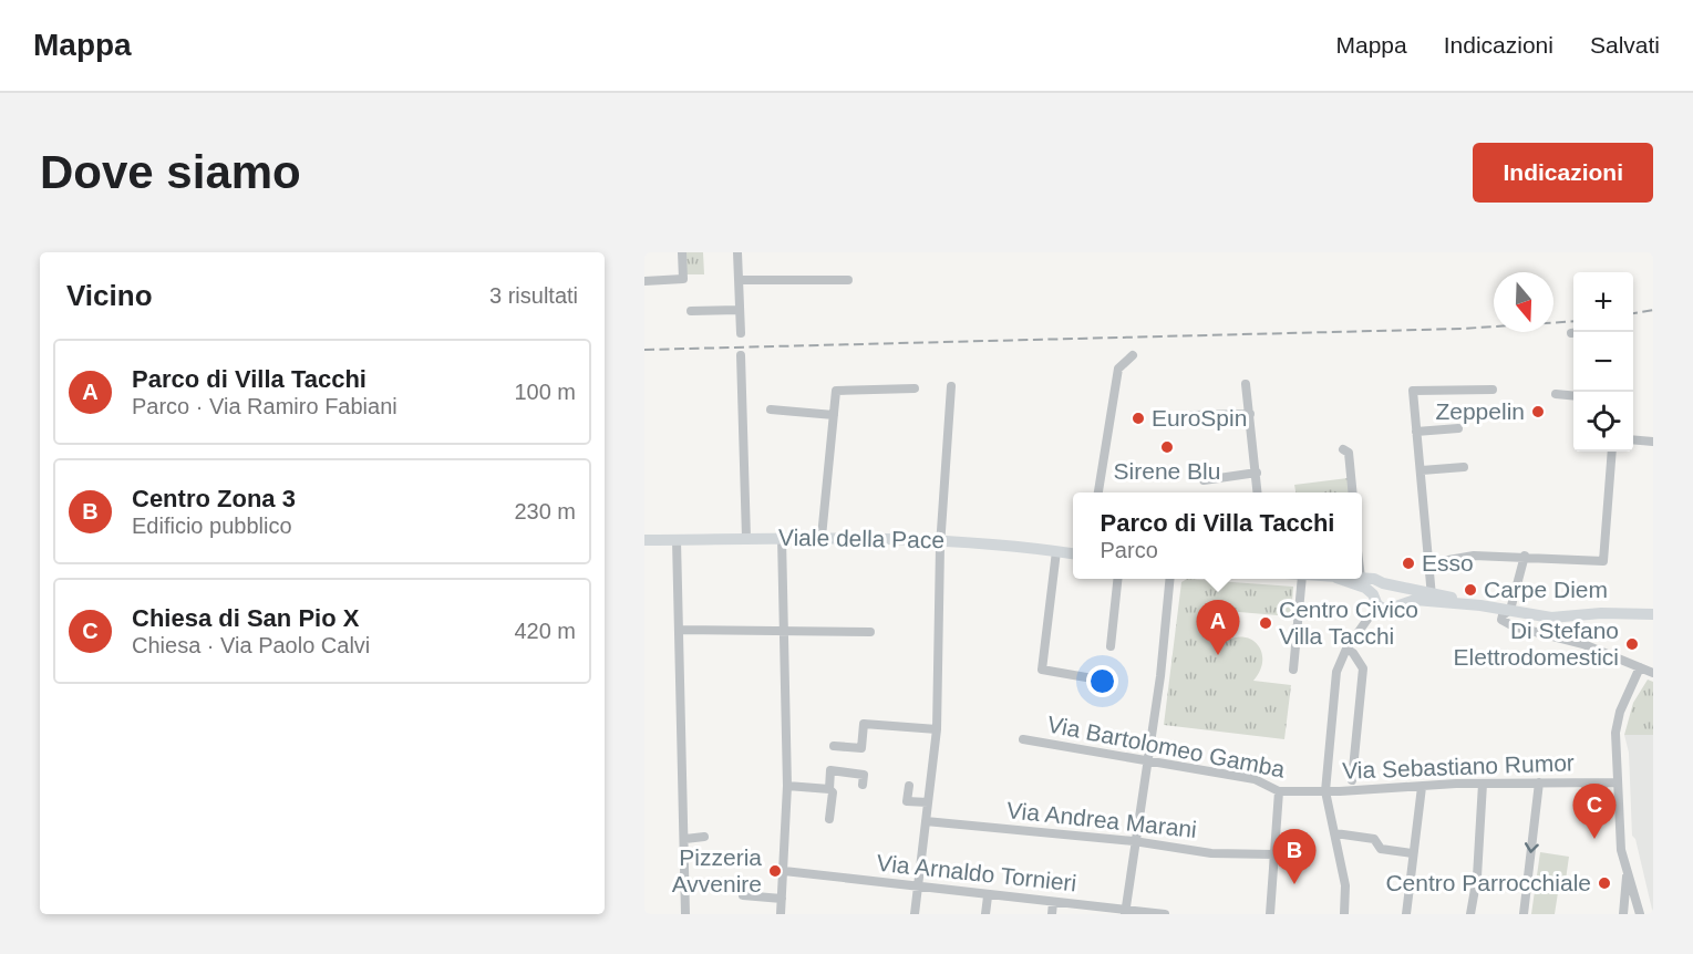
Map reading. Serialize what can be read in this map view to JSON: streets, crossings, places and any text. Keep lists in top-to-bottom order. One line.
{"streets":{"main road":["Viale della Pace"],"street":["Via Bartolomeo Gamba","Via Sebastiano Rumor","Via Andrea Marani","Via Arnaldo Tornieri"]},"crossings":[["Via Bartolomeo Gamba","Via Sebastiano Rumor"]],"places":["Zeppelin","EuroSpin","Sirene Blu","Esso","Carpe Diem","Centro Civico Villa Tacchi","Di Stefano Elettrodomestici","Pizzeria Avvenire","Centro Parrocchiale"],"north":"bottom","page":{"header":"Mappa","nav":["Mappa","Indicazioni","Salvati"],"buttons":"Indicazioni","title":"Dove siamo","heading":["Vicino","3 risultati"],"map_buttons":["+","−"],"list":[{"mark":"A","name":"Parco di Villa Tacchi","note":"Parco · Via Ramiro Fabiani","value":"100 m"},{"mark":"B","name":"Centro Zona 3","note":"Edificio pubblico","value":"230 m"},{"mark":"C","name":"Chiesa di San Pio X","note":"Chiesa · Via Paolo Calvi","value":"420 m"}],"popup":["Parco di Villa Tacchi","Parco"],"pins":["A","C","B"]}}
